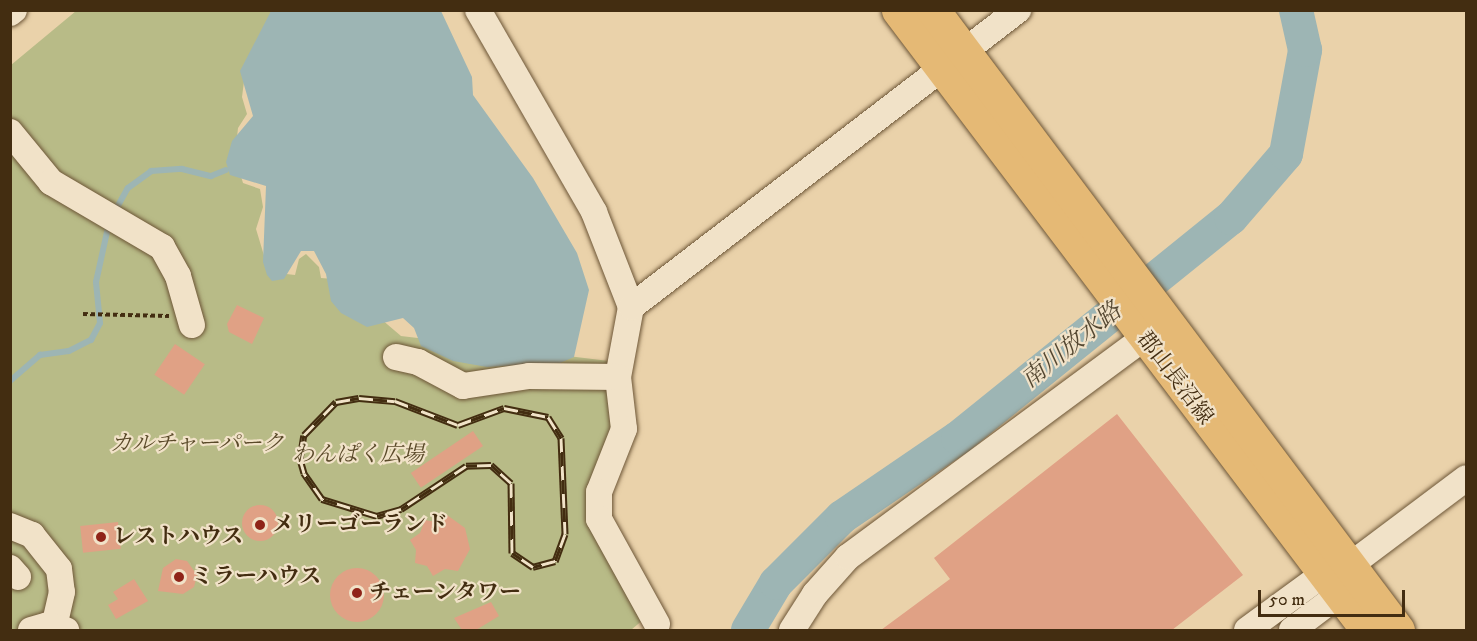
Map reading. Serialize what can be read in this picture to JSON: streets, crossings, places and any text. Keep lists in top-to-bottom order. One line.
{"streets":{"main road":["郡山長沼線"]},"water":["南川放水路"],"parks":["カルチャーパーク","わんぱく広場"],"places":["メリーゴーランド","レストハウス","ミラーハウス","チェーンタワー"],"scale_bar":"50 m"}
